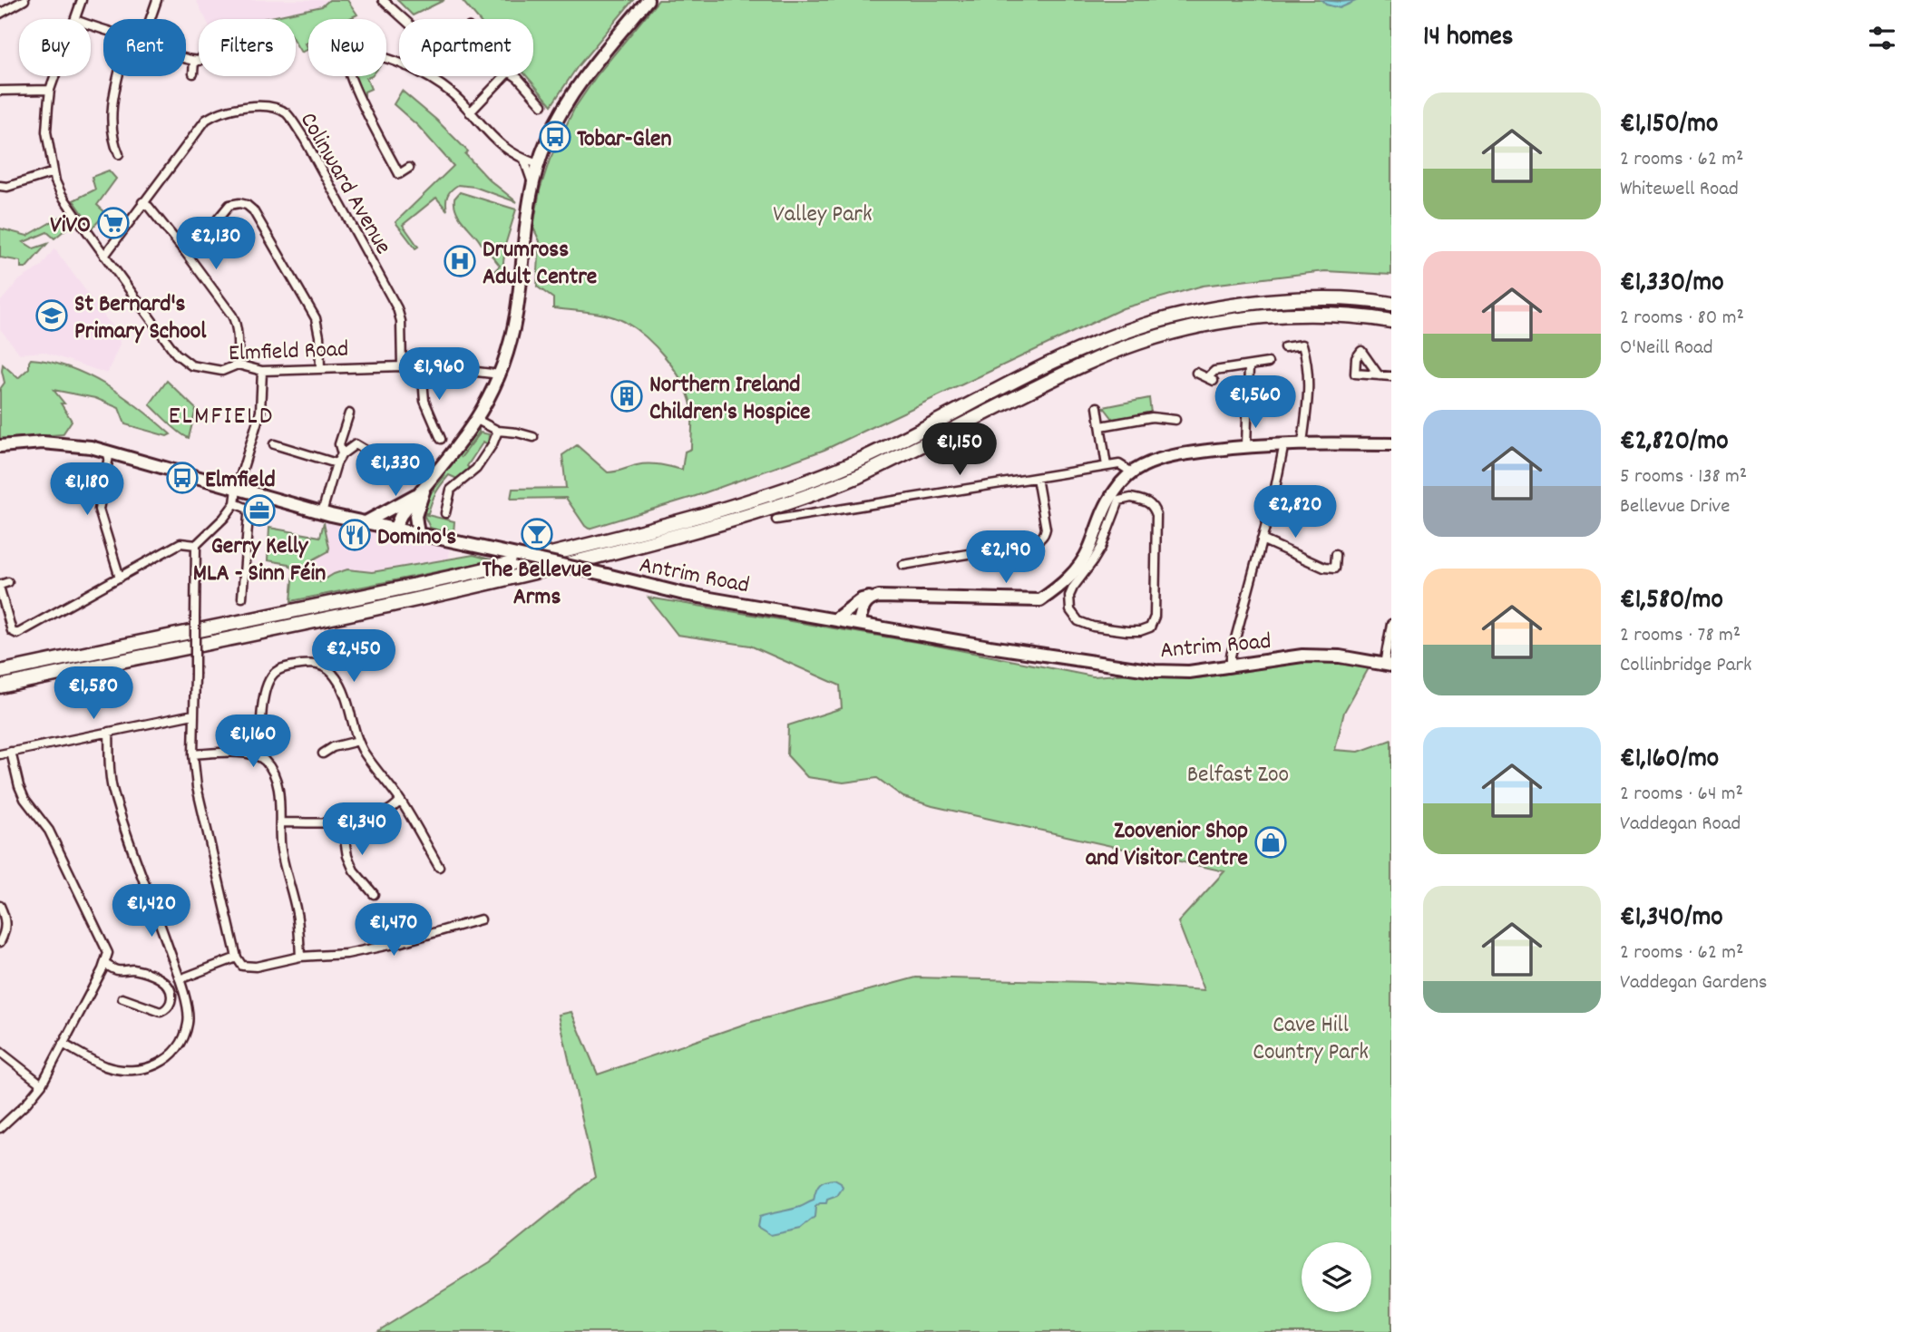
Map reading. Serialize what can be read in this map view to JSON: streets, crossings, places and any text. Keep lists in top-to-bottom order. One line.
{"streets":{"main road":["Antrim Road"],"street":["Colinward Avenue","Elmfield Road"]},"crossings":[["Colinward Avenue","Elmfield Road"]],"districts":["ELMFIELD"],"parks":["Valley Park","Belfast Zoo","Cave Hill Country Park"],"places":{"bus stop":["Tobar-Glen","Elmfield"],"supermarket":["ViVO"],"hospital":["Drumross Adult Centre"],"school or university":["St Bernard's Primary School"],"building":["Northern Ireland Children's Hospice"],"office":["Gerry Kelly MLA - Sinn Féin"],"bar":["The Bellevue Arms"],"restaurant":["Domino's"],"shop":["Zoovenior Shop and Visitor Centre"]},"page":{"heading":"14 homes","chip":["Buy","Rent","Filters","New","Apartment"],"list":[{"name":"€1,150/mo","note":"2 rooms · 62 m² · Whitewell Road"},{"name":"€1,330/mo","note":"2 rooms · 80 m² · O'Neill Road"},{"name":"€2,820/mo","note":"5 rooms · 138 m² · Bellevue Drive"},{"name":"€1,580/mo","note":"2 rooms · 78 m² · Collinbridge Park"},{"name":"€1,160/mo","note":"2 rooms · 64 m² · Vaddegan Road"},{"name":"€1,340/mo","note":"2 rooms · 62 m² · Vaddegan Gardens"}],"price":["€2,130","€1,960","€1,560","€1,150","€1,330","€1,180","€2,820","€2,190","€2,450","€1,580","€1,160","€1,340","€1,420","€1,470"]}}
